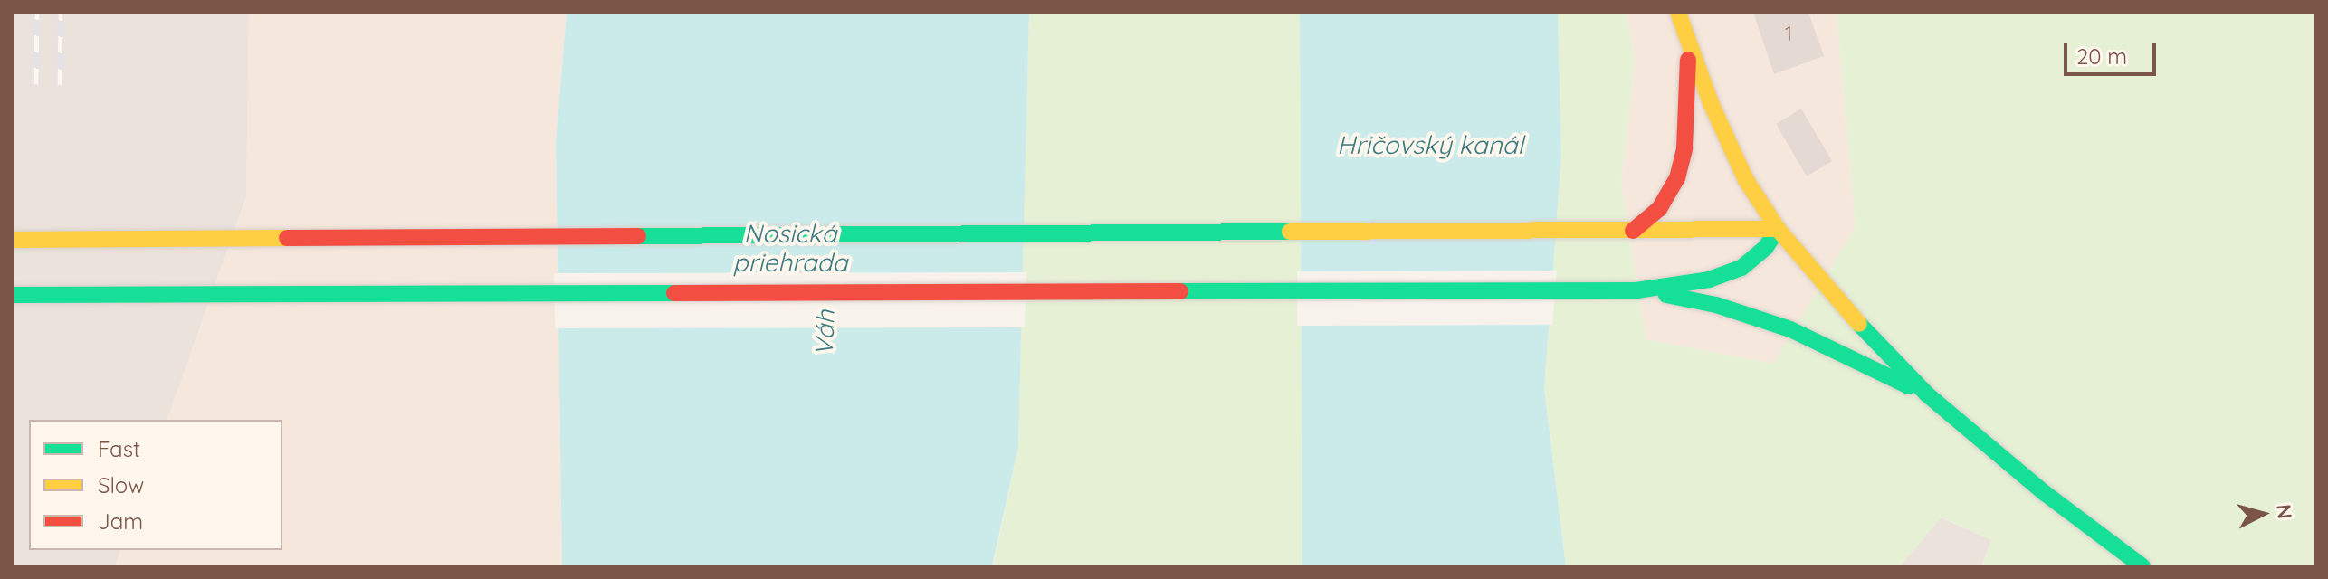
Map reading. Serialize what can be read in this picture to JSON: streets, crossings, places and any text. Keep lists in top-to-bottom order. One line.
{"water":["Hričovský kanál","Nosická priehrada","Váh"],"house_numbers":["1"],"legend":["Fast","Slow","Jam"],"scale_bar":"20 m","north":"right"}
